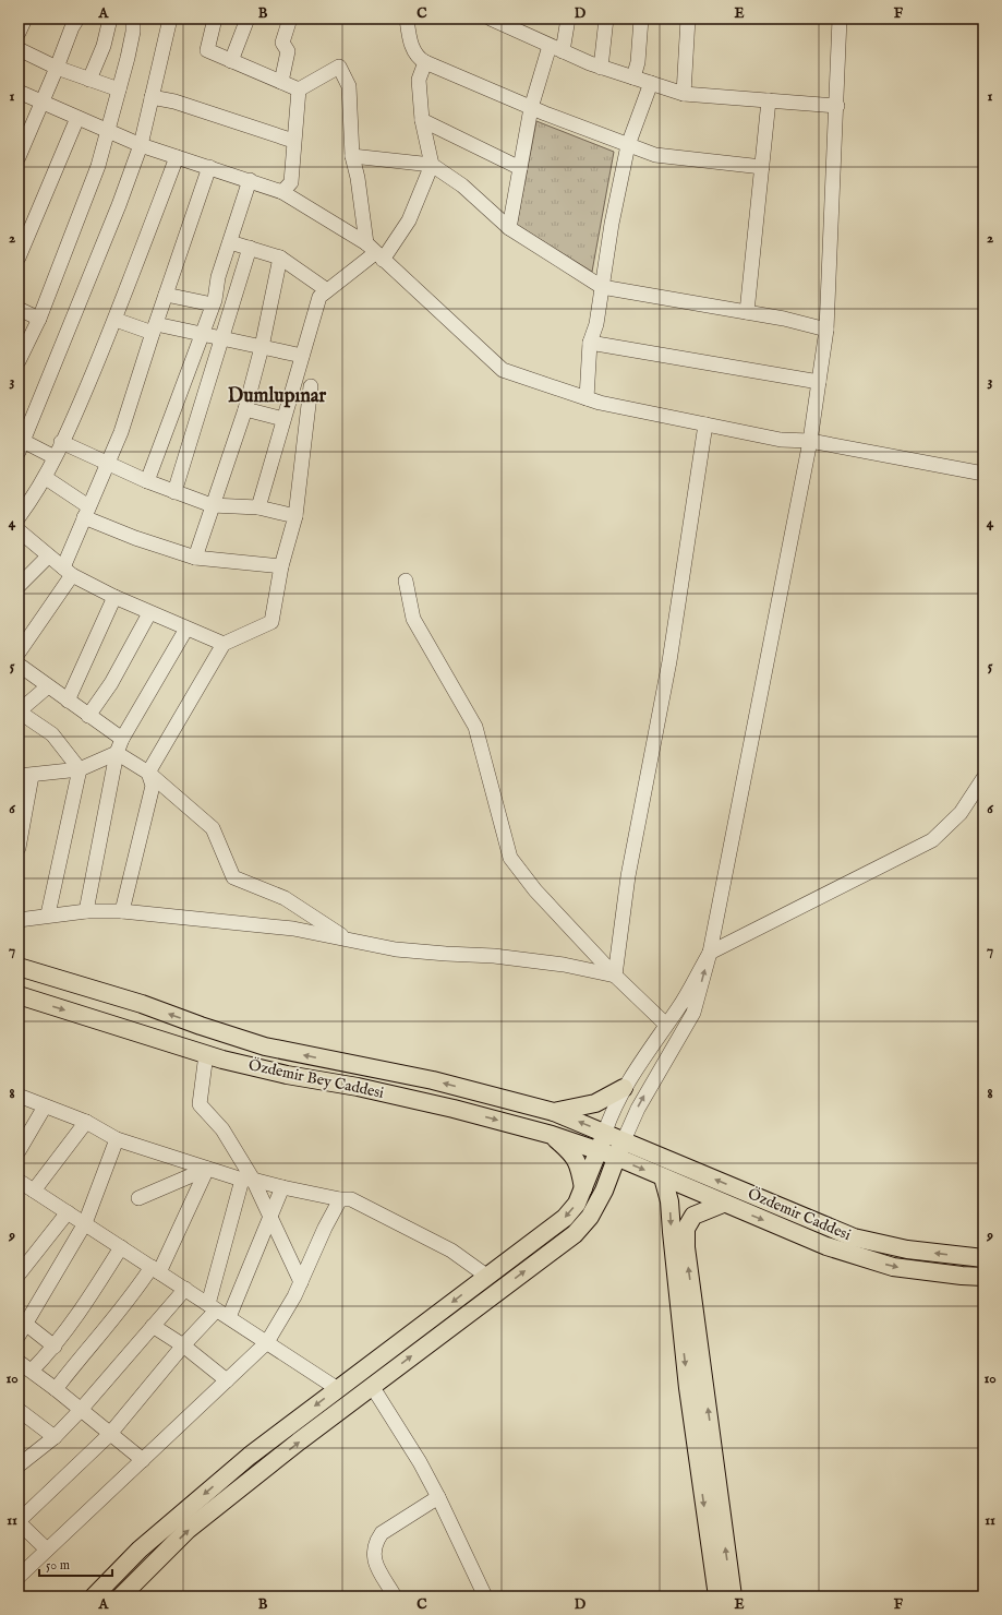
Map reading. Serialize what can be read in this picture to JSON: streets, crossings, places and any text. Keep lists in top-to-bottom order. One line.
{"streets":{"main road":["Özdemir Bey Caddesi","Özdemir Caddesi"]},"crossings":[["Özdemir Bey Caddesi","Özdemir Caddesi"]],"one_way":["Özdemir Bey Caddesi"],"districts":["Dumlupınar"],"scale_bar":"50 m","grid":{"columns":["A","B","C","D","E","F"],"rows":["1","2","3","4","5","6","7","8","9","10","11"]}}
